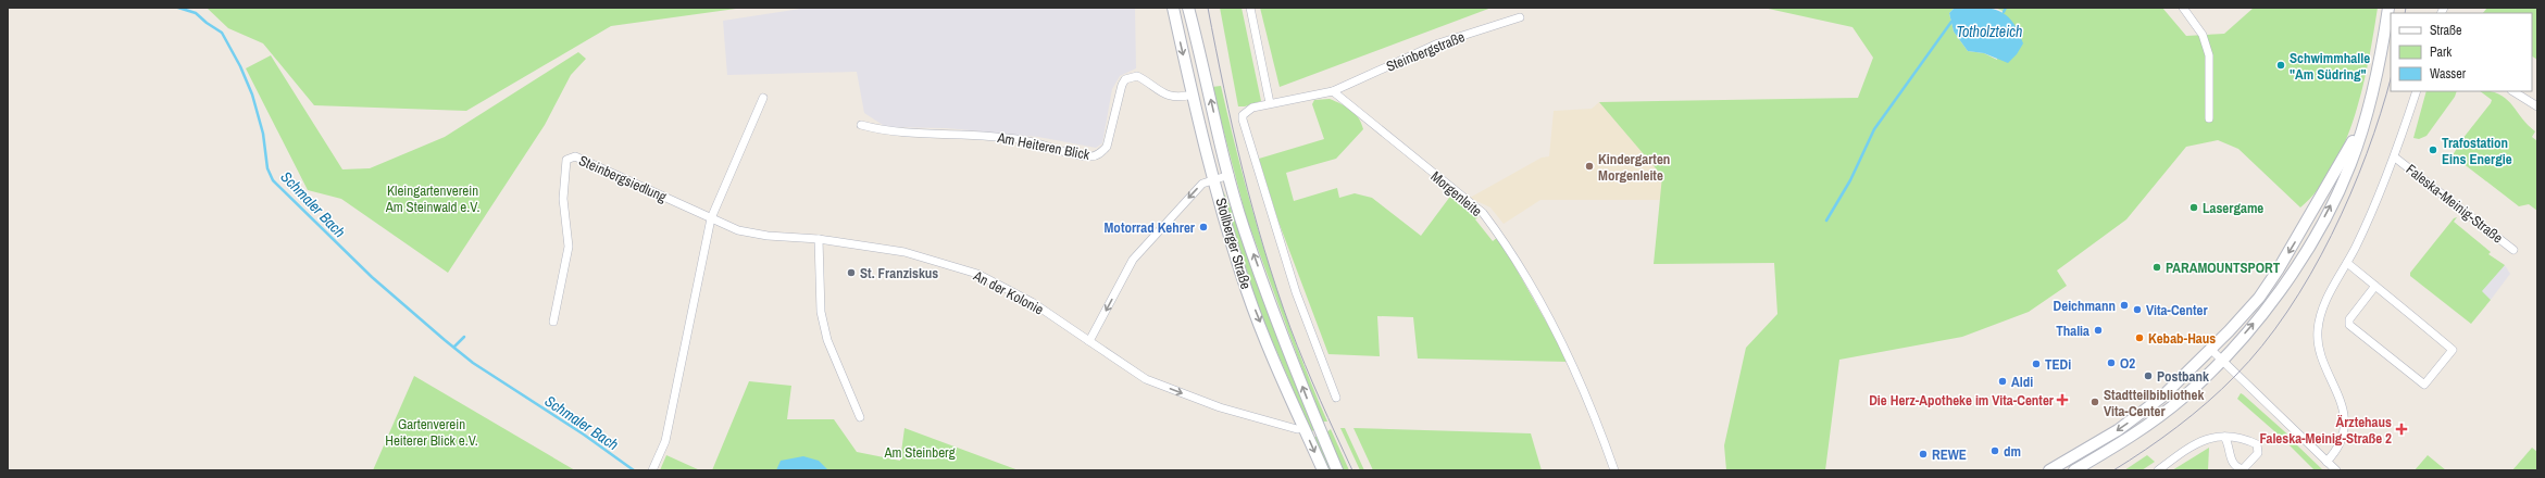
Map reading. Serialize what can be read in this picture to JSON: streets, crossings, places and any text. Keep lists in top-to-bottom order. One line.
{"streets":{"main road":["Stollberger Straße"],"street":["Steinbergstraße","Am Heiteren Blick","Steinbergsiedlung","Morgenleite","Faleska-Meinig-Straße","An der Kolonie"]},"crossings":[["Steinbergstraße","Morgenleite"],["Am Heiteren Blick","Stollberger Straße"],["Steinbergsiedlung","An der Kolonie"],["Stollberger Straße","An der Kolonie"]],"one_way":["An der Kolonie"],"water":["Totholzteich","Schmaler Bach"],"parks":["Kleingartenverein Am Steinwald e.V.","Gartenverein Heiterer Blick e.V.","Am Steinberg"],"places":{"other":["Schwimmhalle \"Am Südring\"","Trafostation Eins Energie","Kindergarten Morgenleite","Lasergame","Motorrad Kehrer","PARAMOUNTSPORT","St. Franziskus","Deichmann","Vita-Center","Thalia","Kebab-Haus","O2","TEDi","Postbank","Aldi","Stadtteilbibliothek Vita-Center","dm","REWE"],"health":["Die Herz-Apotheke im Vita-Center","Ärztehaus Faleska-Meinig-Straße 2"]},"legend":["Straße","Park","Wasser"]}
